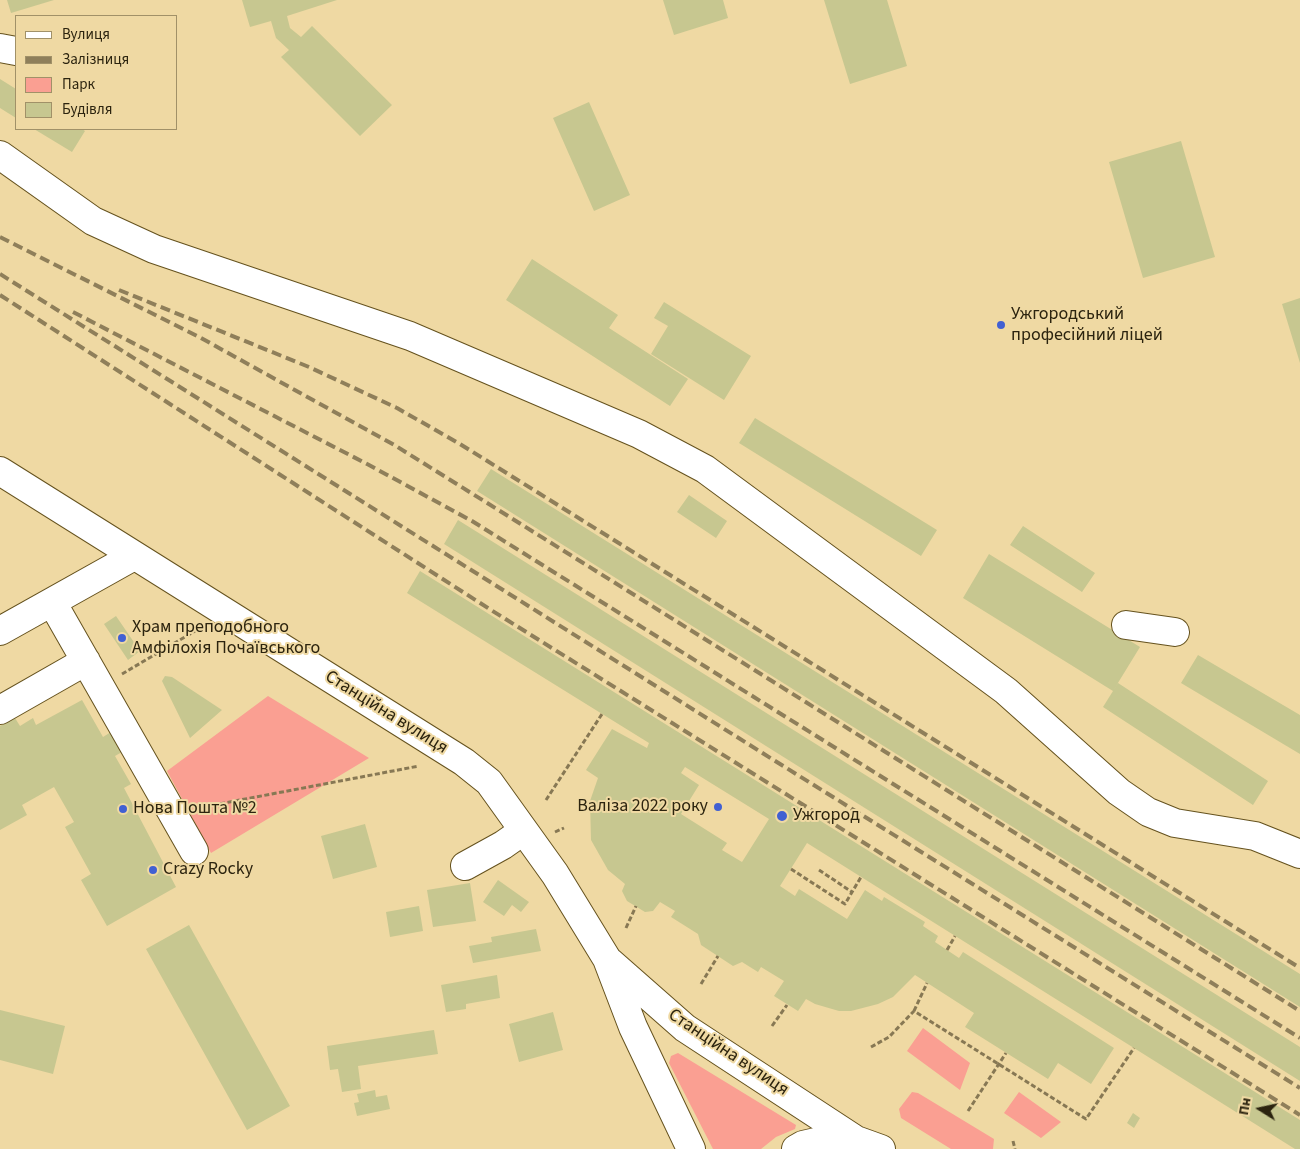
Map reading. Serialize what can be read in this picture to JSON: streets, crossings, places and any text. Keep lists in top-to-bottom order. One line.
{"streets":{"main road":["Станційна вулиця"]},"places":["Ужгородський професійний ліцей","Храм преподобного Амфілохія Почаївського","Валіза 2022 року","Нова Пошта №2","Ужгород","Crazy Rocky"],"legend":["Вулиця","Залізниця","Парк","Будівля"],"north":"left"}
